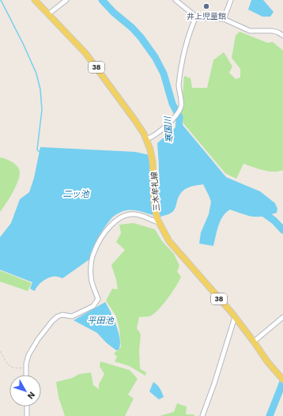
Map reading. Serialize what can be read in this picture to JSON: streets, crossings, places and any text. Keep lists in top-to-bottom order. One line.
{"streets":{"main road":["38","三木牟礼線"]},"water":["寒国川","二ッ池","平田池"],"places":["井上児童館"],"north":"bottom right"}
